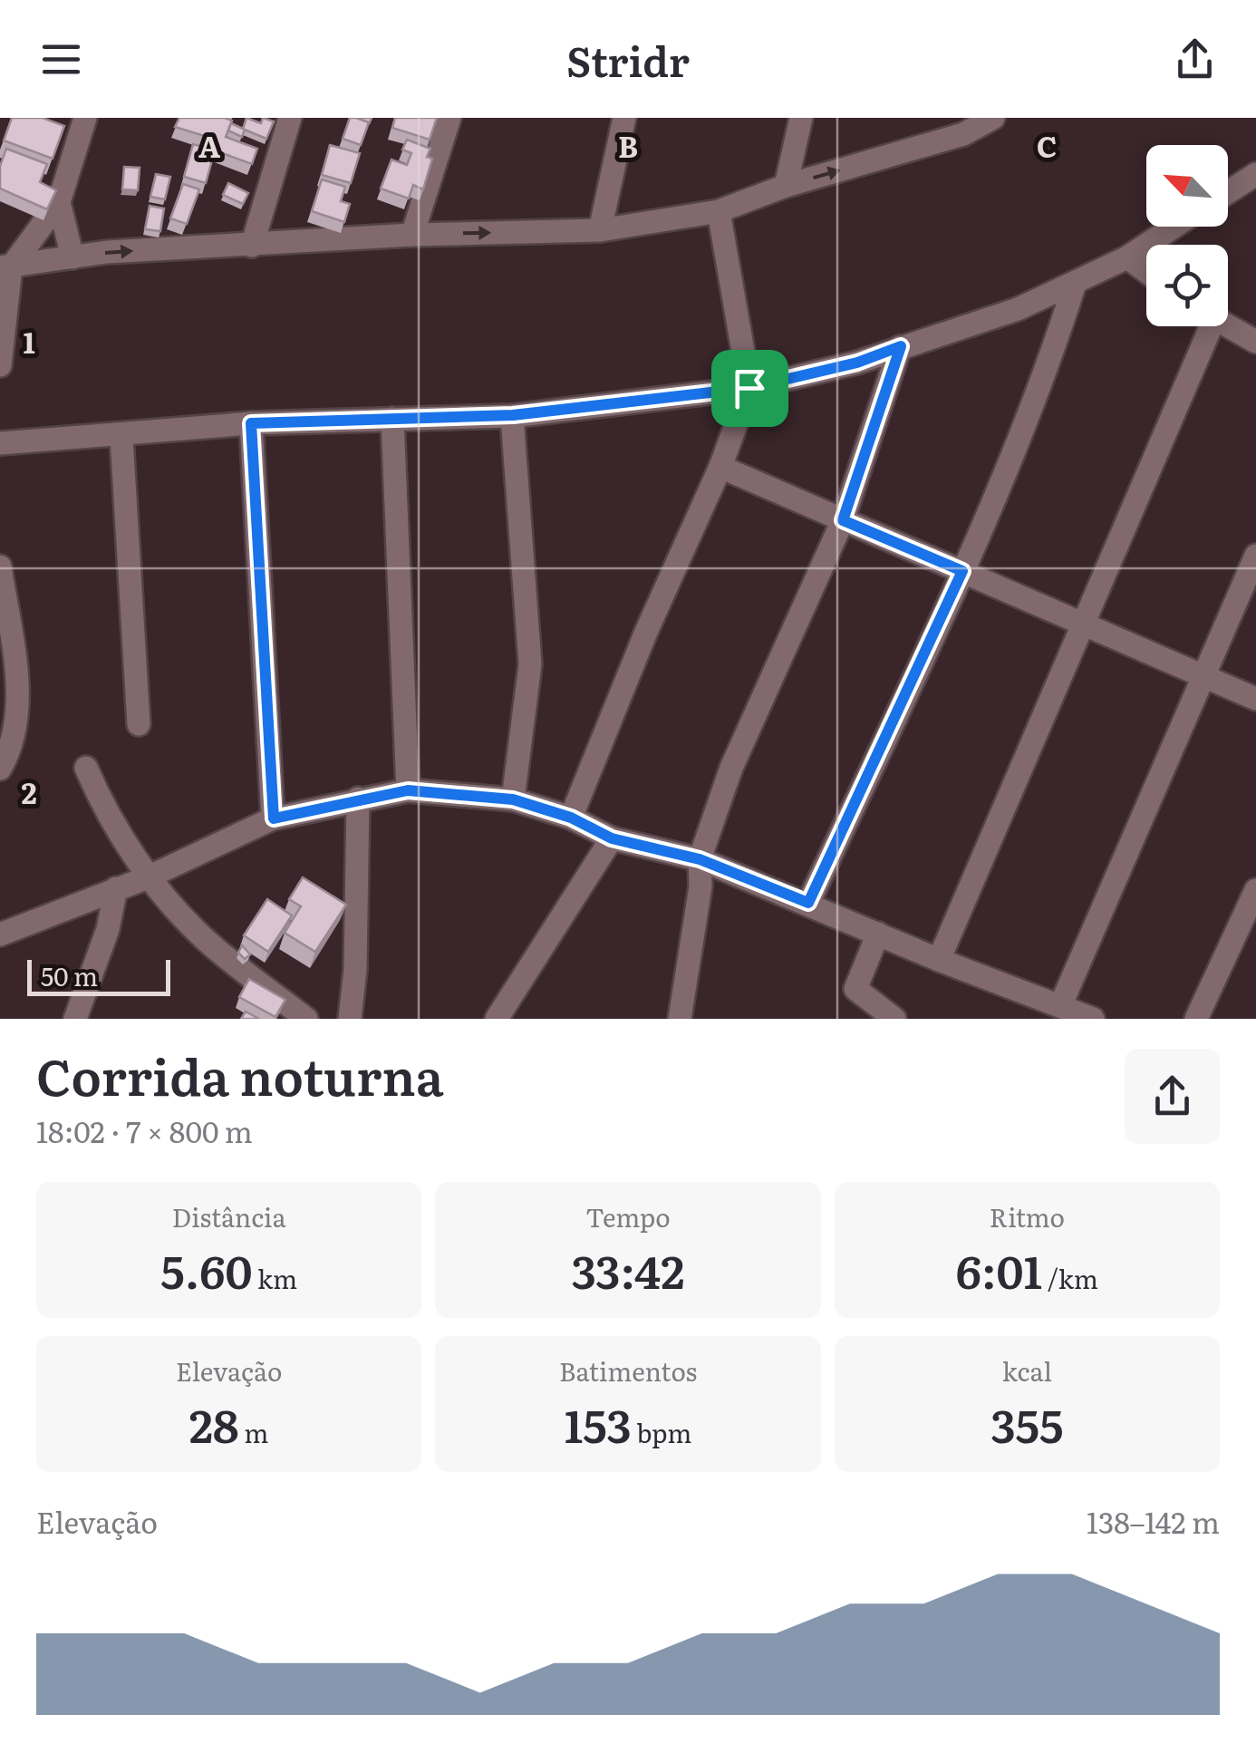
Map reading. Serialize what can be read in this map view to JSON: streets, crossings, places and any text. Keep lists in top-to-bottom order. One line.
{"scale_bar":"50 m","north":"top left","page":{"header":"Stridr","scale":"50 m","heading":["Corrida noturna","18:02 · 7 × 800 m"],"stats":[["Distância","5.60 km"],["Tempo","33:42"],["Ritmo","6:01 /km"],["Elevação","28 m"],["Batimentos","153 bpm"],["kcal","355"]],"chart":["Elevação","138–142 m"]},"grid":{"columns":["A","B","C"],"rows":["1","2"]}}
